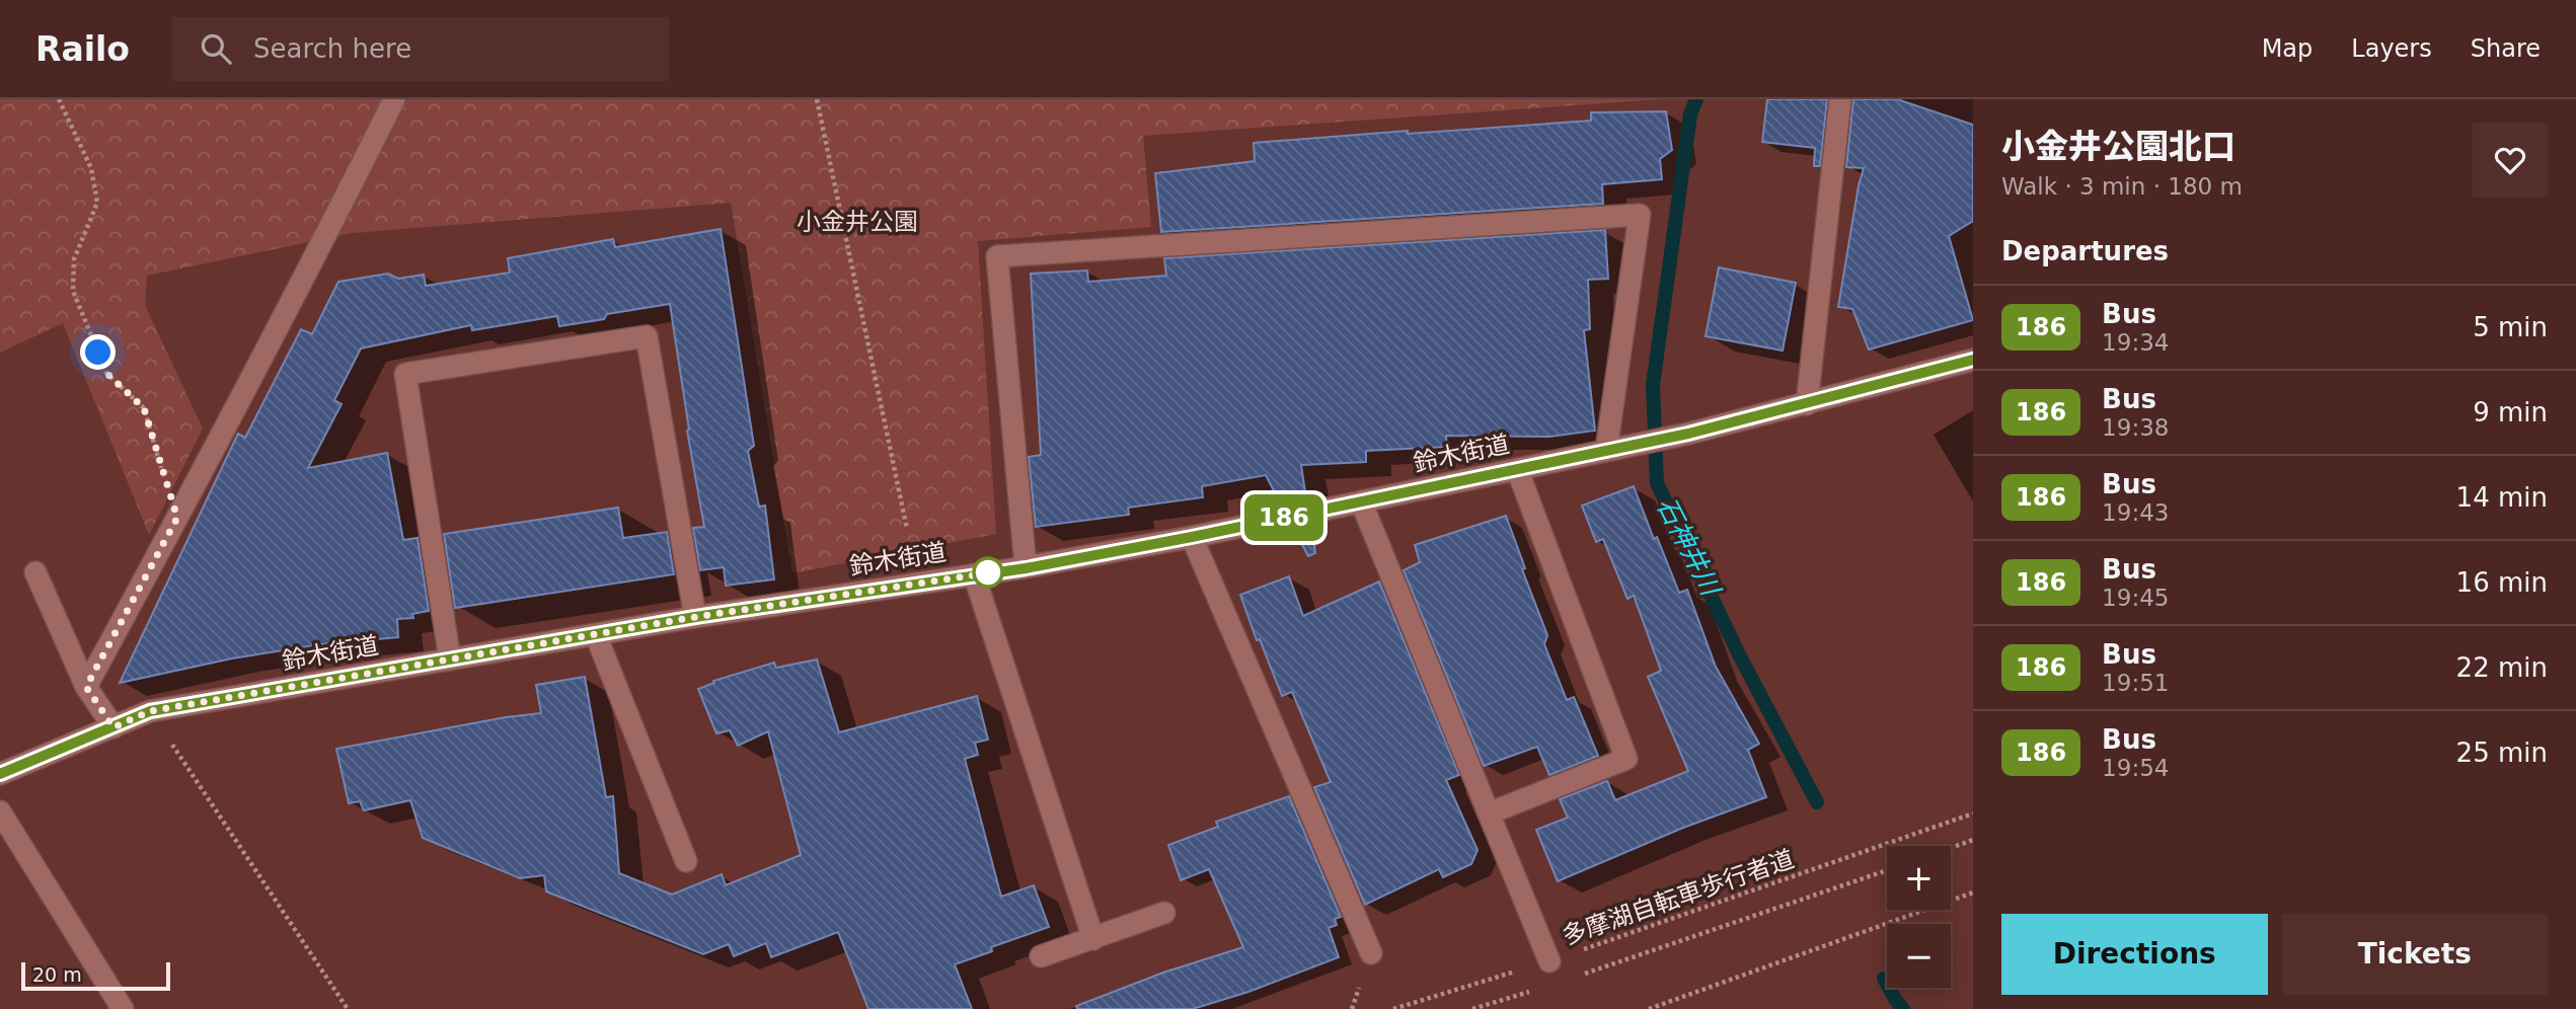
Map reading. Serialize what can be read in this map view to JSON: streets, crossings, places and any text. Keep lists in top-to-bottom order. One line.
{"streets":{"street":["鈴木街道"],"path":["多摩湖自転車歩行者道"]},"water":["石神井川"],"parks":["小金井公園"],"lines":["bus line 186"],"scale_bar":"20 m","page":{"header":"Railo","search":"Search here","nav":["Map","Layers","Share"],"on_map":"186","heading":[["小金井公園北口","Walk · 3 min · 180 m"],"Departures"],"list":[{"mark":"186","name":"Bus","note":"19:34","value":"5 min"},{"mark":"186","name":"Bus","note":"19:38","value":"9 min"},{"mark":"186","name":"Bus","note":"19:43","value":"14 min"},{"mark":"186","name":"Bus","note":"19:45","value":"16 min"},{"mark":"186","name":"Bus","note":"19:51","value":"22 min"},{"mark":"186","name":"Bus","note":"19:54","value":"25 min"}],"map_buttons":["+","−"],"buttons":["Directions","Tickets"],"scale":"20 m"}}
